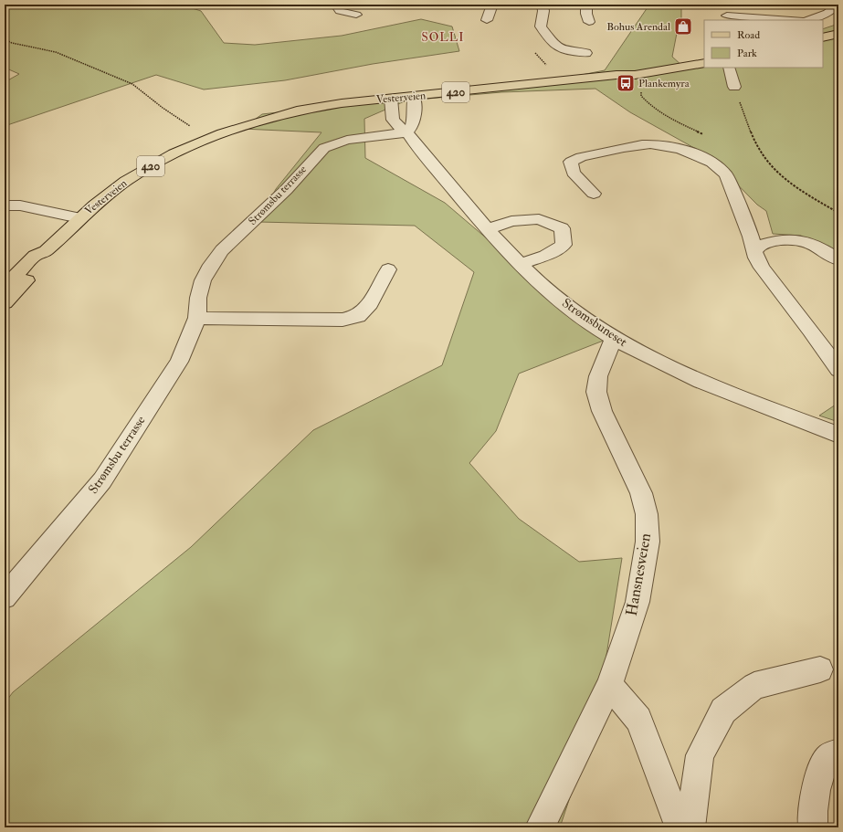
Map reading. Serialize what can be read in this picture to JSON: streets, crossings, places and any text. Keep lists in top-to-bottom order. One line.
{"streets":{"main road":["420","Vesterveien"],"street":["Strømsbu terrasse","Strømsbuneset","Hansnesveien"]},"crossings":[["Vesterveien","Strømsbuneset"],["Strømsbu terrasse","Strømsbuneset"],["Strømsbuneset","Hansnesveien"]],"districts":["SOLLI"],"places":{"shop":["Bohus Arendal"],"bus stop":["Plankemyra"]},"legend":["Road","Park"]}
